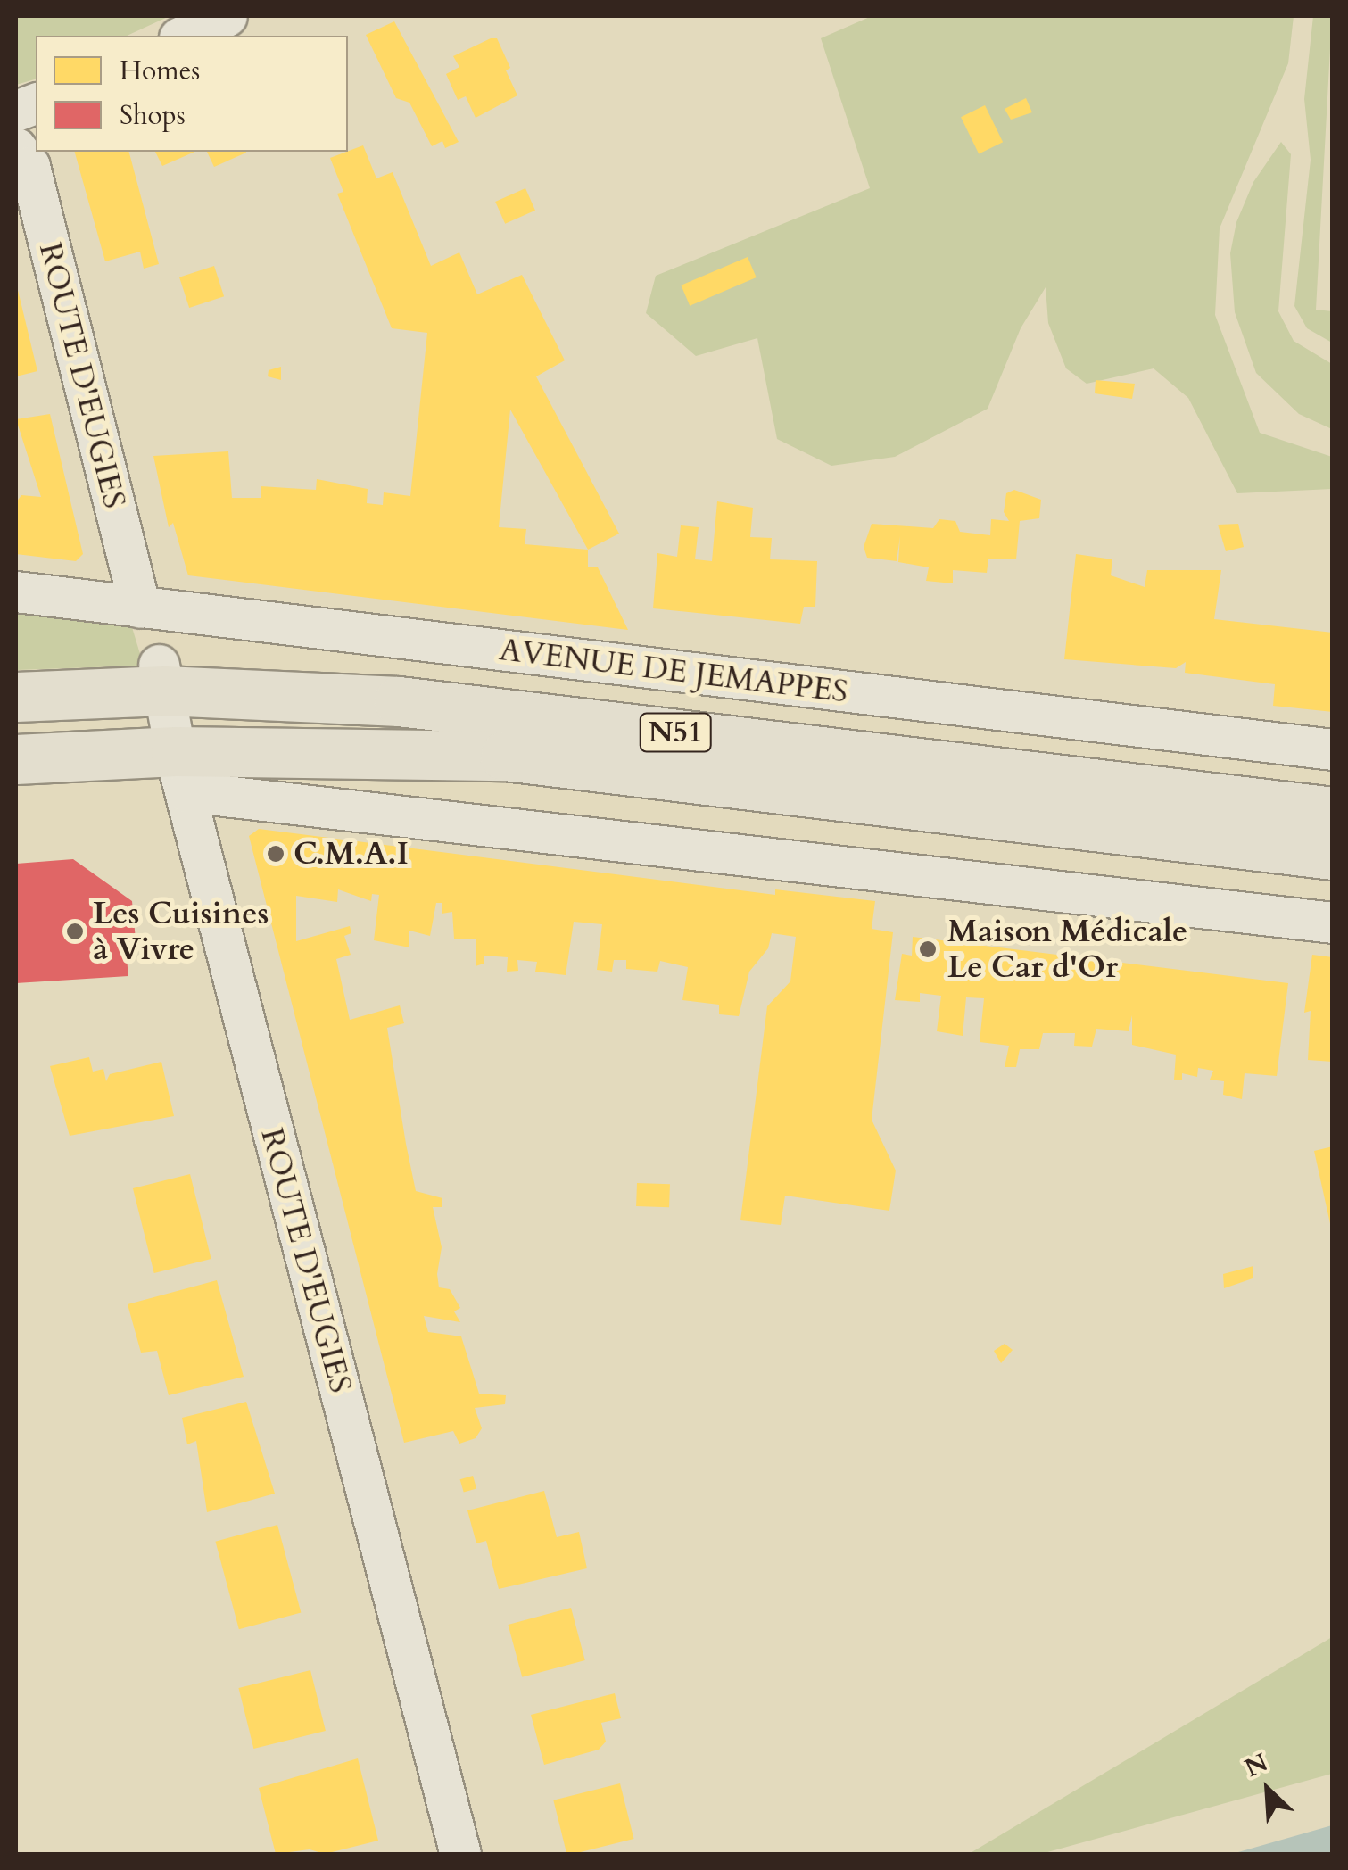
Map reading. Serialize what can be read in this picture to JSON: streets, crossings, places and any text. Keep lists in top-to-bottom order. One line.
{"streets":{"main road":["AVENUE DE JEMAPPES","N51"],"street":["ROUTE D'EUGIES"]},"crossings":[["ROUTE D'EUGIES","AVENUE DE JEMAPPES"],["ROUTE D'EUGIES","N51"]],"places":["C.M.A.I","Les Cuisines à Vivre","Maison Médicale Le Car d'Or"],"legend":["Homes","Shops"],"north":"top left"}
